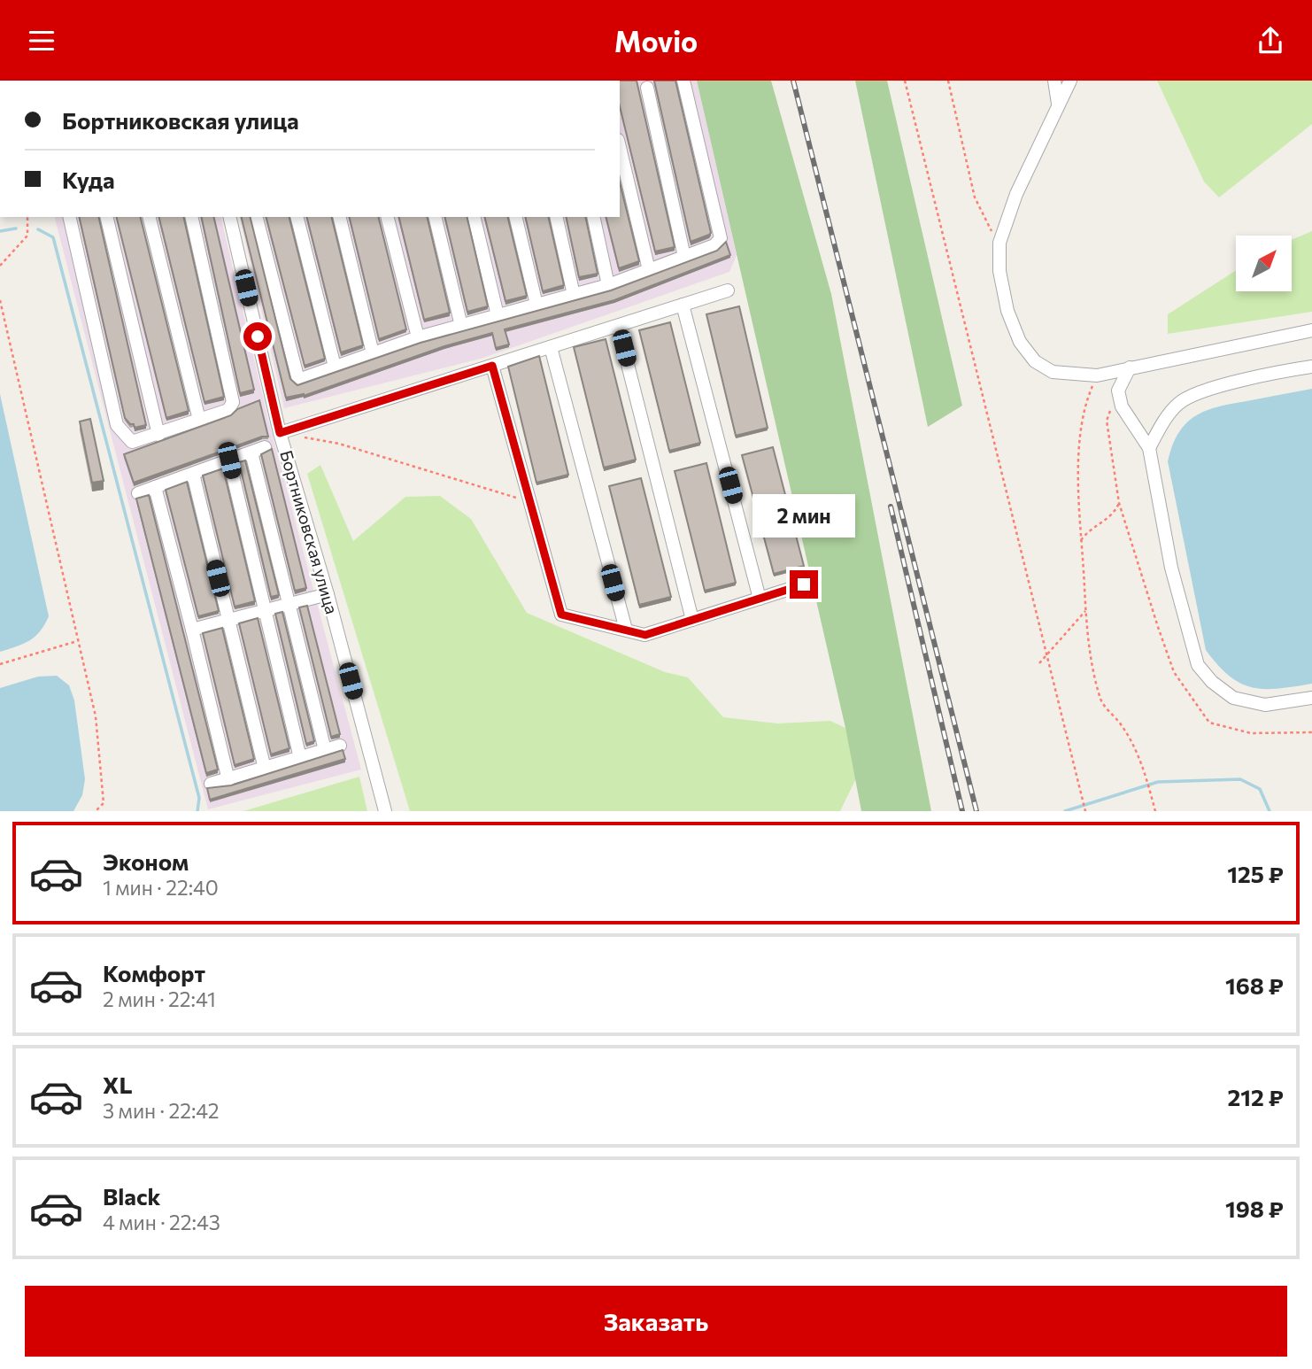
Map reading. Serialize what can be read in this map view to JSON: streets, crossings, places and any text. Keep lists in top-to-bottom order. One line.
{"streets":{"street":["Бортниковская улица"]},"north":"top right","page":{"header":"Movio","banner":["Бортниковская улица","Куда"],"bubble":"2 мин","list":[{"name":"Эконом","note":"1 мин · 22:40","value":"125 ₽"},{"name":"Комфорт","note":"2 мин · 22:41","value":"168 ₽"},{"name":"XL","note":"3 мин · 22:42","value":"212 ₽"},{"name":"Black","note":"4 мин · 22:43","value":"198 ₽"}],"buttons":"Заказать"}}
